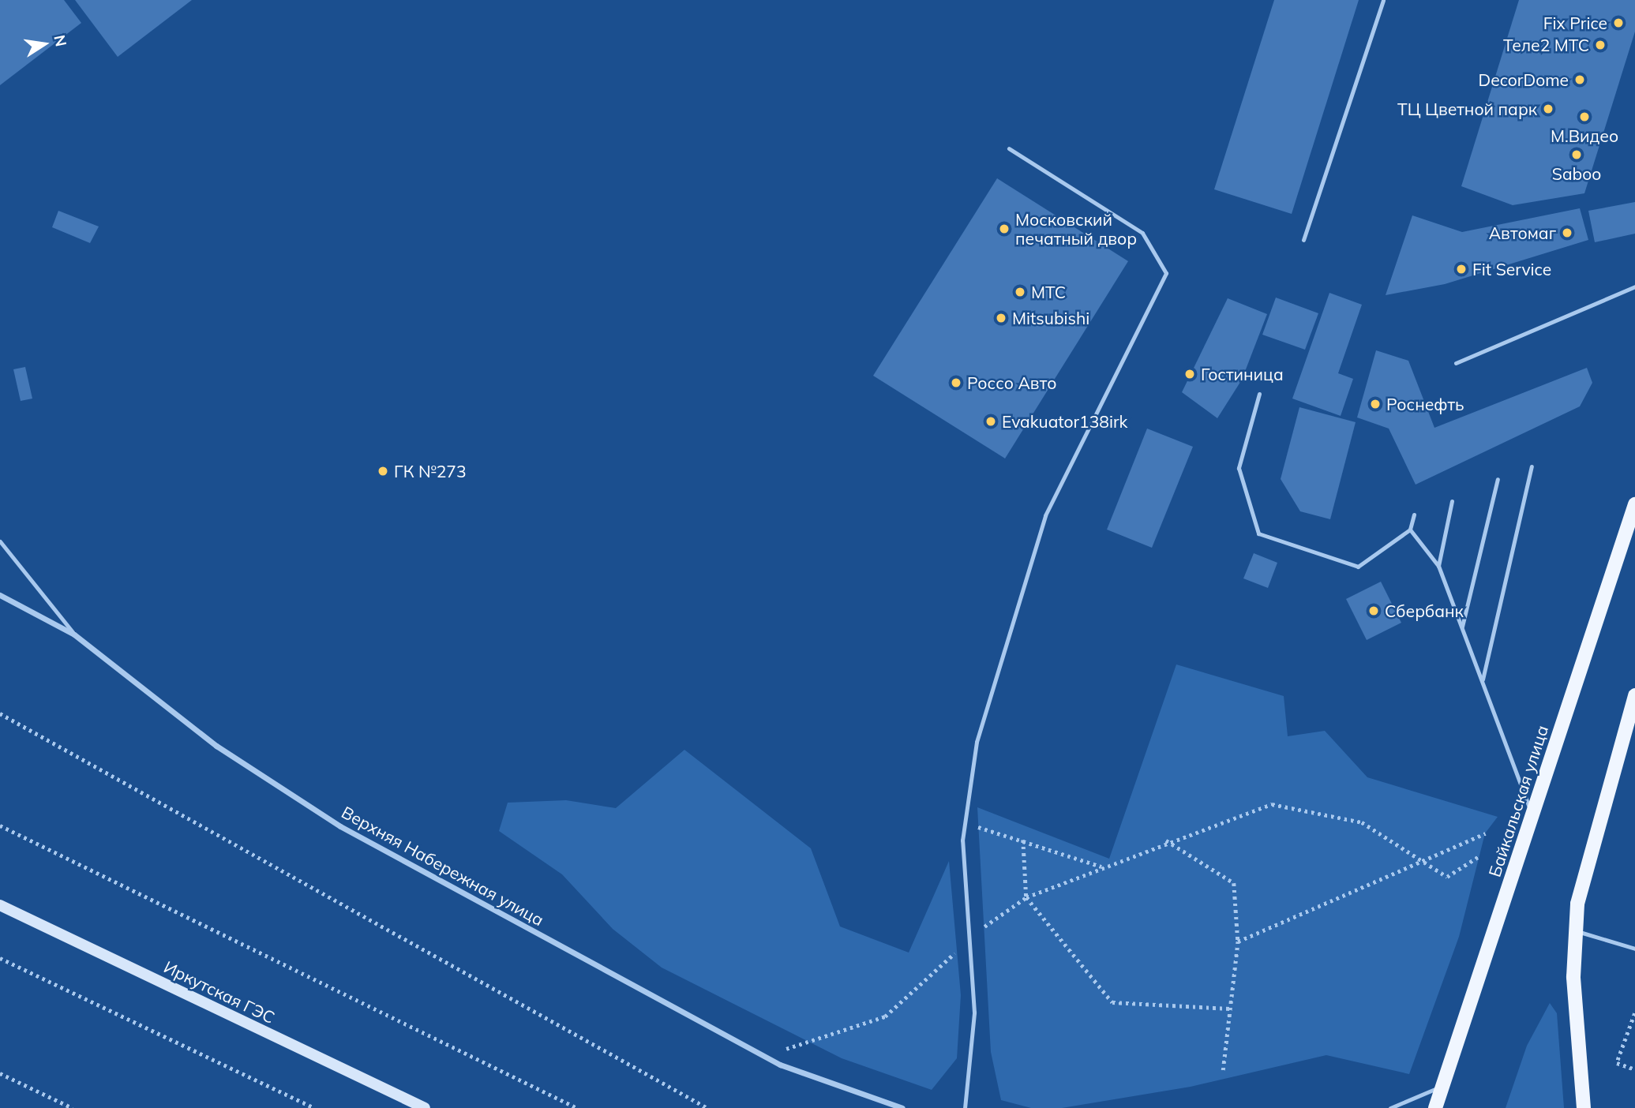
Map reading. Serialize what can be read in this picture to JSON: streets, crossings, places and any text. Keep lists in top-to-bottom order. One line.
{"streets":{"main road":["Байкальская улица","Иркутская ГЭС"],"street":["Верхняя Набережная улица"]},"places":["Fix Price","Теле2 МТС","DecorDome","ТЦ Цветной парк","М.Видео","Saboo","Московский печатный двор","Автомаг","Fit Service","МТС","Mitsubishi","Гостиница","Россо Авто","Роснефть","Evakuator138irk","ГК №273","Сбербанк"],"north":"right"}
